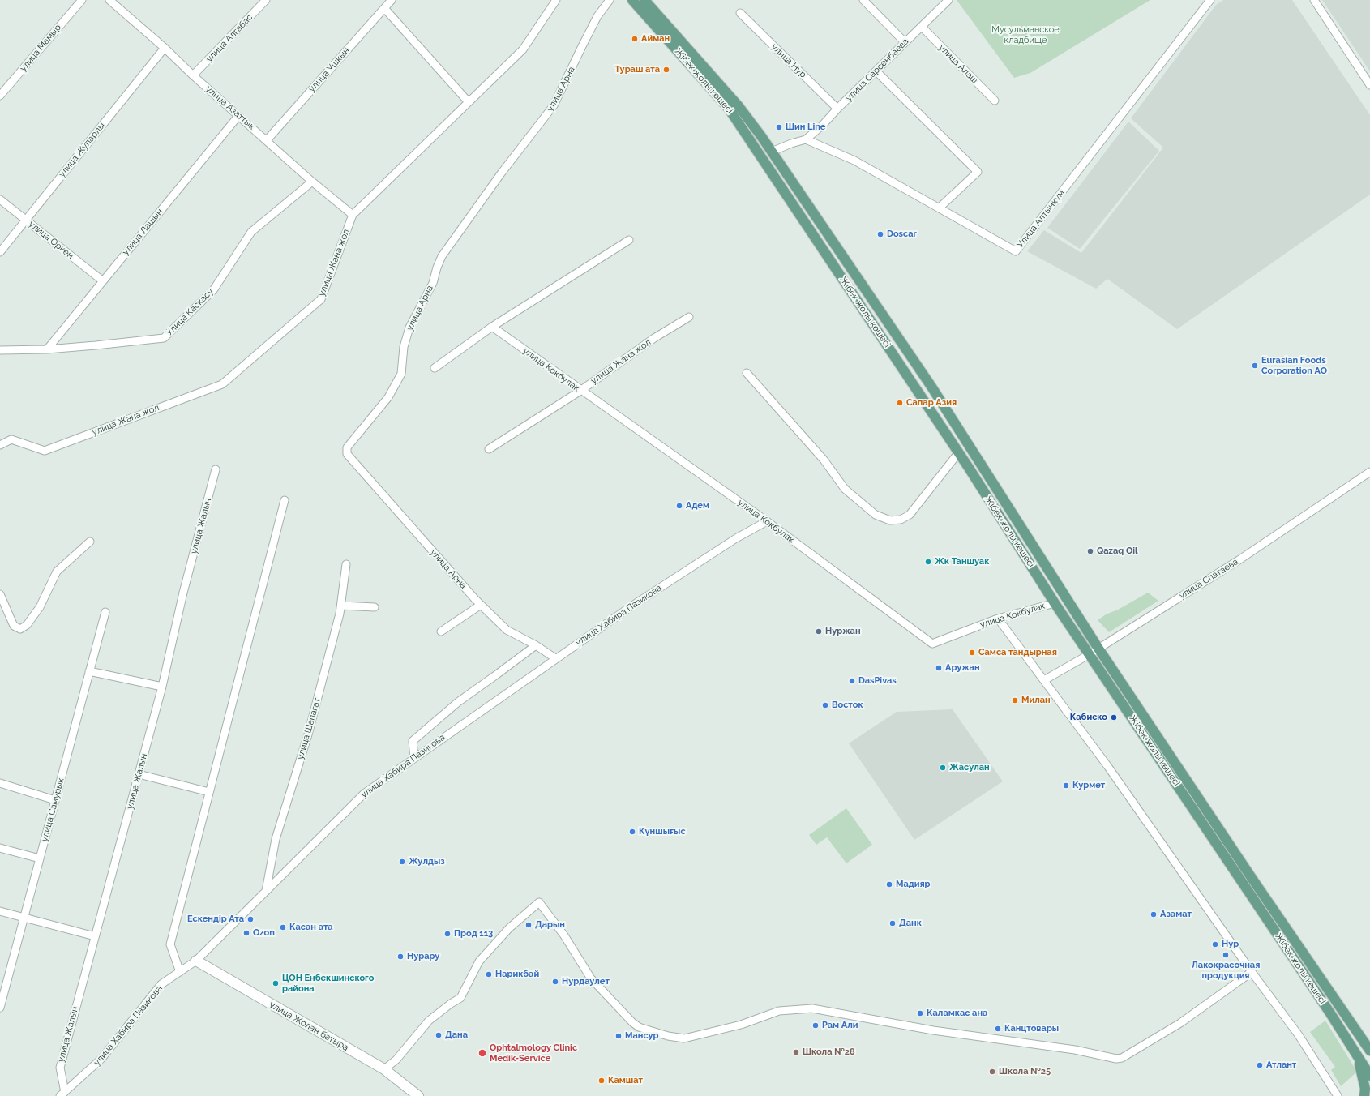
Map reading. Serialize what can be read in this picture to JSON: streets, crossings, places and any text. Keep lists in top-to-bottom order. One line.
{"streets":{"main road":["Жібек жолы көшесі"],"street":["улица Алгабас","улица Мамыр","улица Нур","улица Алаш","улица Ушкын","улица Сарсенбаева","улица Арна","улица Азаттык","улица Жупарлы","Улица Алтынкум","улица Лашын","улица Оркен","улица Жана жол","Улица Каскасу","улица Кокбулак","улица Жалын","улица Спатаева","улица Хабира Пазикова","улица Шапагат","улица Самурык","улица Жолан батыра"]},"crossings":[["улица Алгабас","улица Азаттык"],["улица Нур","улица Сарсенбаева"],["улица Алаш","улица Сарсенбаева"],["улица Ушкын","улица Азаттык"],["улица Сарсенбаева","Улица Алтынкум"],["Жібек жолы көшесі","улица Кокбулак"],["Жібек жолы көшесі","улица Спатаева"],["улица Арна","улица Хабира Пазикова"],["улица Азаттык","улица Жупарлы"],["улица Азаттык","улица Лашын"],["улица Азаттык","улица Жана жол"],["улица Азаттык","Улица Каскасу"],["улица Жупарлы","улица Оркен"],["улица Лашын","улица Оркен"],["улица Лашын","Улица Каскасу"],["улица Жана жол","улица Кокбулак"],["улица Кокбулак","улица Хабира Пазикова"],["улица Жалын","улица Хабира Пазикова"],["улица Хабира Пазикова","улица Шапагат"],["улица Хабира Пазикова","улица Жолан батыра"]],"parks":["Мусульманское кладбище"],"places":["Айман","Тураш ата","Шин Line","Doscar","Eurasian Foods Corporation AO","Сапар Азия","Адем","Qazaq Oil","Жк Таншуак","Нуржан","Самса тандырная","Аружан","DasPivas","Милан","Восток","Кабиско","Жасулан","Курмет","Күншығыс","Жулдыз","Мадияр","Азамат","Ескендір Ата","Данк","Дарын","Касан ата","Ozon","Прод 113","Нур","Лакокрасочная продукция","Нурару","Нарикбай","Нурдаулет","ЦОН Енбекшинского района","Каламкас ана","Рам Али","Канцтовары","Дана","Мансур","Школа №28","Ophtalmology Clinic Medik-Service","Атлант","Школа №25","Камшат"]}
